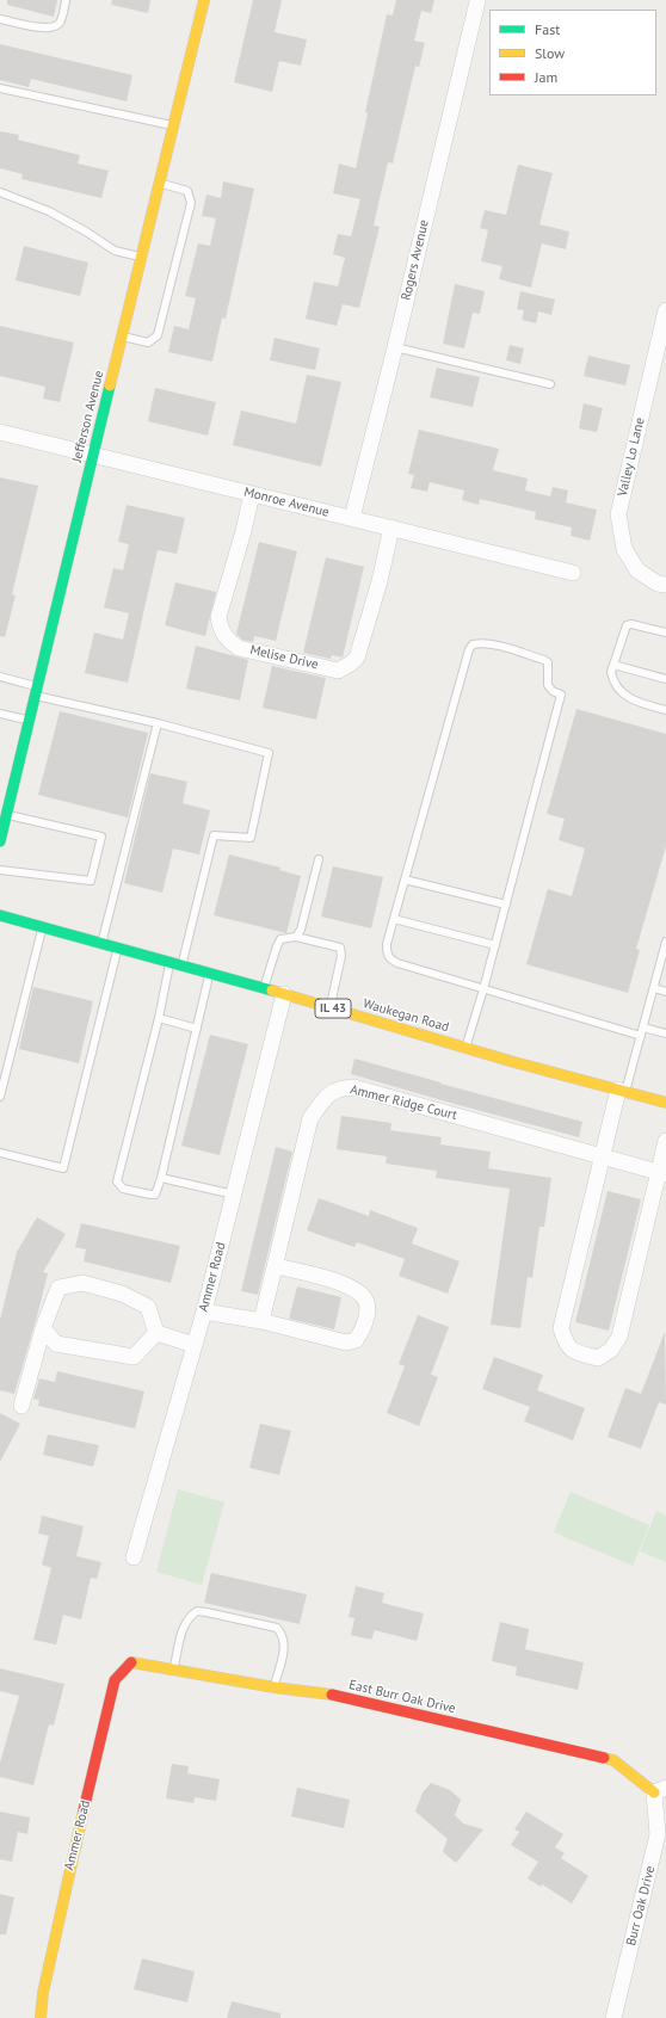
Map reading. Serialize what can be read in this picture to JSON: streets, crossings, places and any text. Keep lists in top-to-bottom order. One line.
{"streets":{"street":["Rogers Avenue","Jefferson Avenue","Valley Lo Lane","Monroe Avenue","Melise Drive","IL 43","Waukegan Road","Ammer Ridge Court","Ammer Road","East Burr Oak Drive","Burr Oak Drive"]},"crossings":[["Rogers Avenue","Monroe Avenue"],["Jefferson Avenue","Monroe Avenue"],["Monroe Avenue","Melise Drive"],["Waukegan Road","Ammer Road"],["Ammer Road","East Burr Oak Drive"],["East Burr Oak Drive","Burr Oak Drive"]],"legend":["Fast","Slow","Jam"]}
